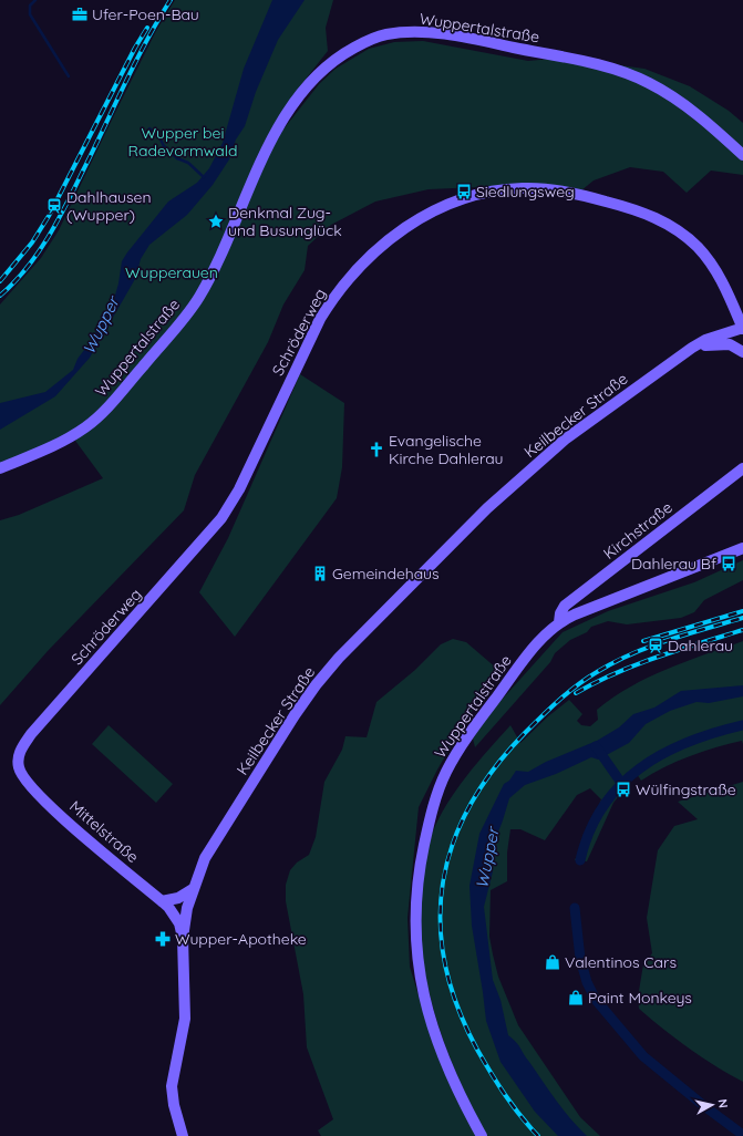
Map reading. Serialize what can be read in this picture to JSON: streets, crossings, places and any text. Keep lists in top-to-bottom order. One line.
{"streets":{"main road":["Wuppertalstraße","Schröderweg","Keilbecker Straße","Kirchstraße","Mittelstraße"]},"crossings":[["Wuppertalstraße","Kirchstraße"],["Schröderweg","Keilbecker Straße"],["Schröderweg","Mittelstraße"],["Keilbecker Straße","Mittelstraße"]],"water":["Wupper"],"parks":["Wupper bei Radevormwald","Wupperauen"],"places":{"office":["Ufer-Poen-Bau"],"bus stop":["Siedlungsweg","Dahlerau Bf","Wülfingstraße"],"station":["Dahlhausen (Wupper)","Dahlerau"],"place":["Denkmal Zug- und Busunglück"],"church":["Evangelische Kirche Dahlerau"],"building":["Gemeindehaus"],"pharmacy":["Wupper-Apotheke"],"shop":["Valentinos Cars","Paint Monkeys"]},"north":"right"}
